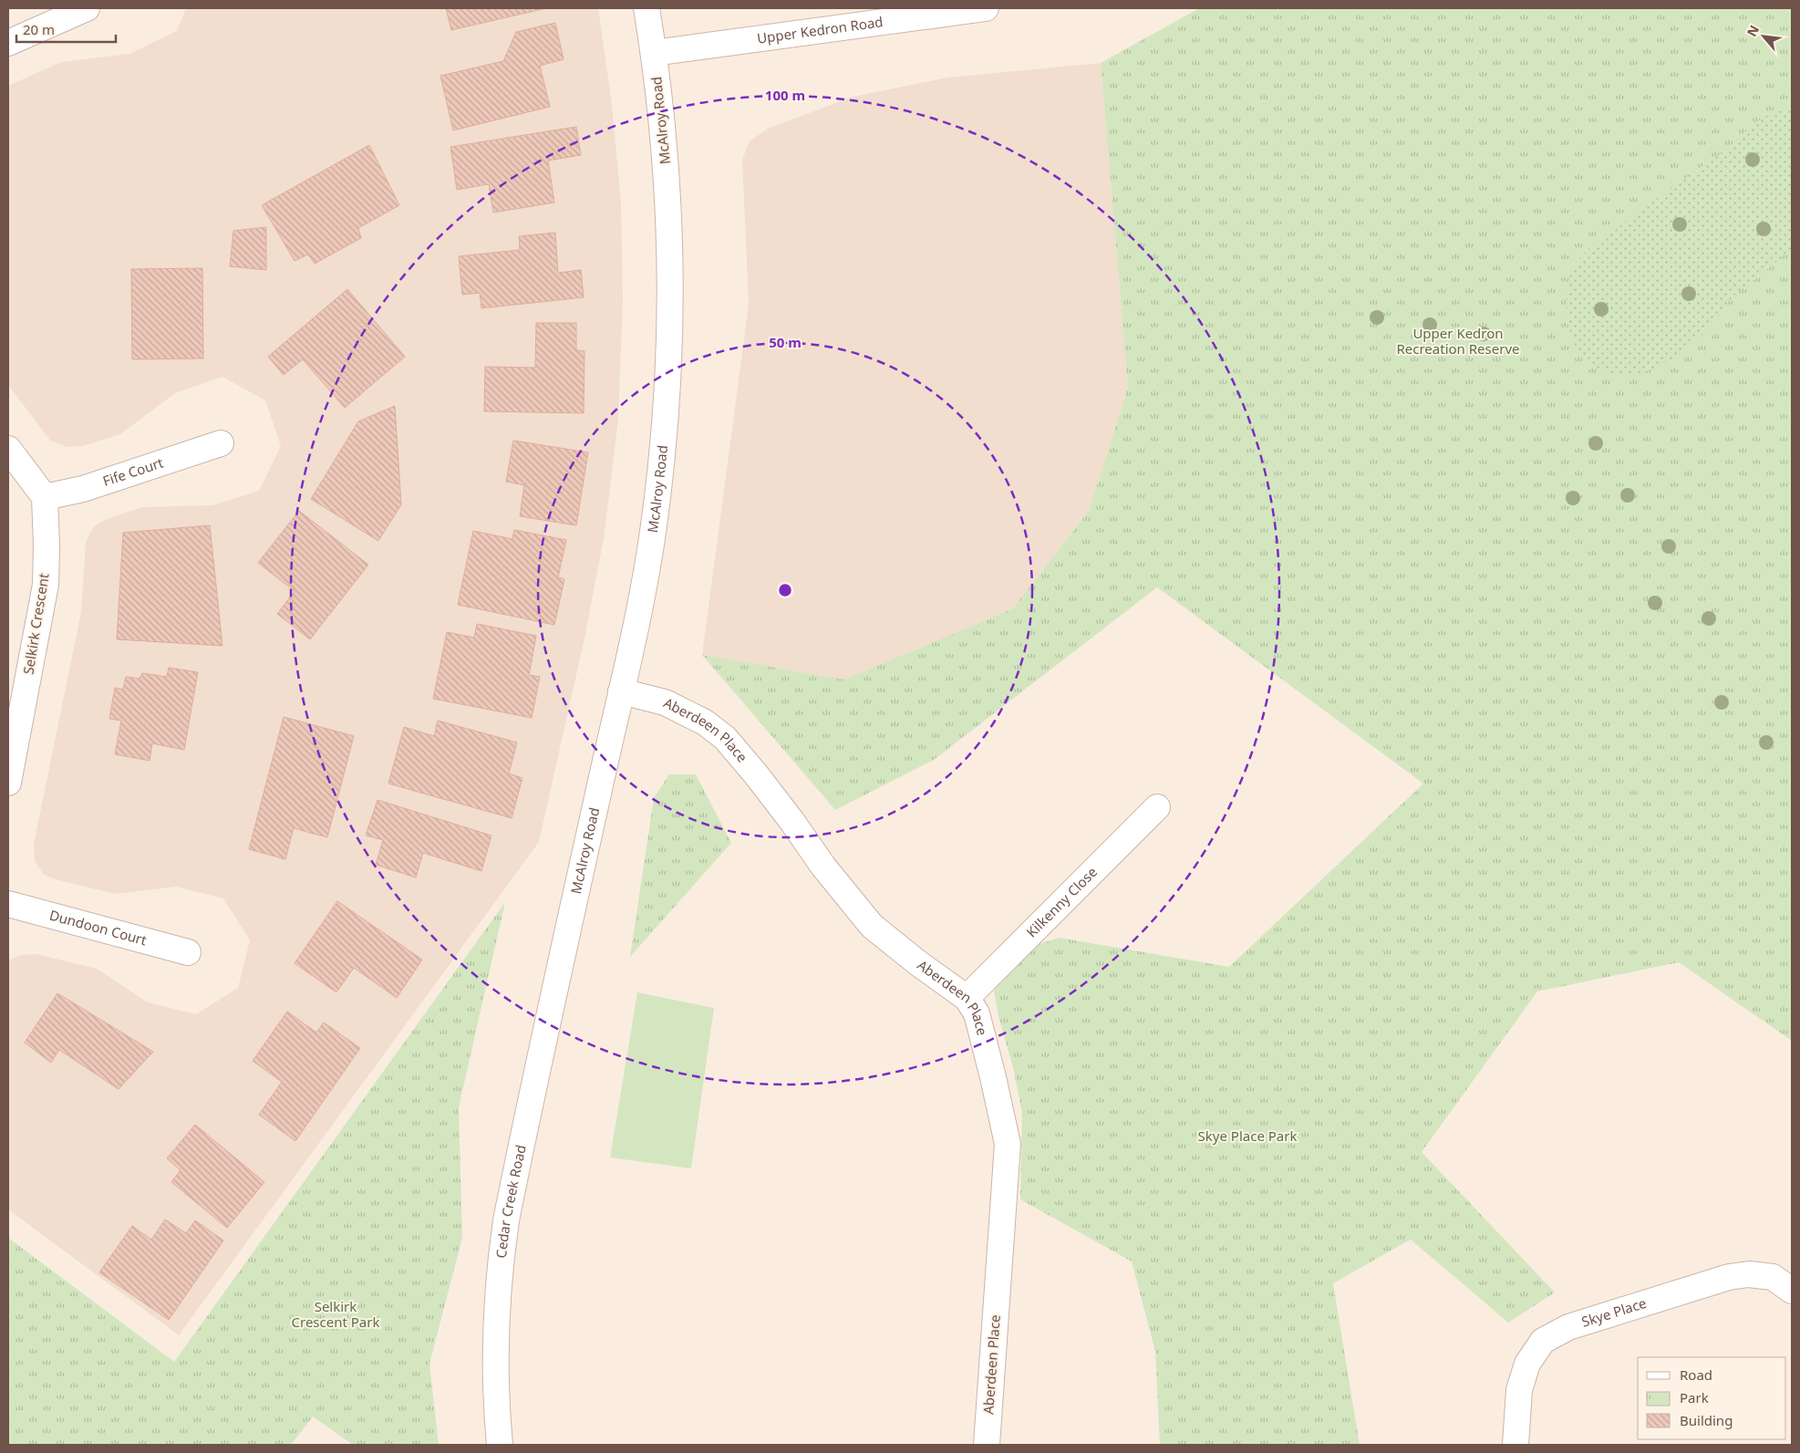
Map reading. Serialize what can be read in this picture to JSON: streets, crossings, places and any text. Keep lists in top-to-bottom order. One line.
{"streets":{"street":["Upper Kedron Road","McAlroy Road","Fife Court","Selkirk Crescent","Aberdeen Place","Kilkenny Close","Dundoon Court","Cedar Creek Road","Skye Place"]},"crossings":[["Upper Kedron Road","McAlroy Road"],["McAlroy Road","Aberdeen Place"],["McAlroy Road","Cedar Creek Road"],["Fife Court","Selkirk Crescent"],["Aberdeen Place","Kilkenny Close"]],"parks":["Upper Kedron Recreation Reserve","Skye Place Park","Selkirk Crescent Park"],"legend":["Road","Park","Building"],"scale_bar":"20 m","north":"top left","rings":["100 m","50 m"]}
